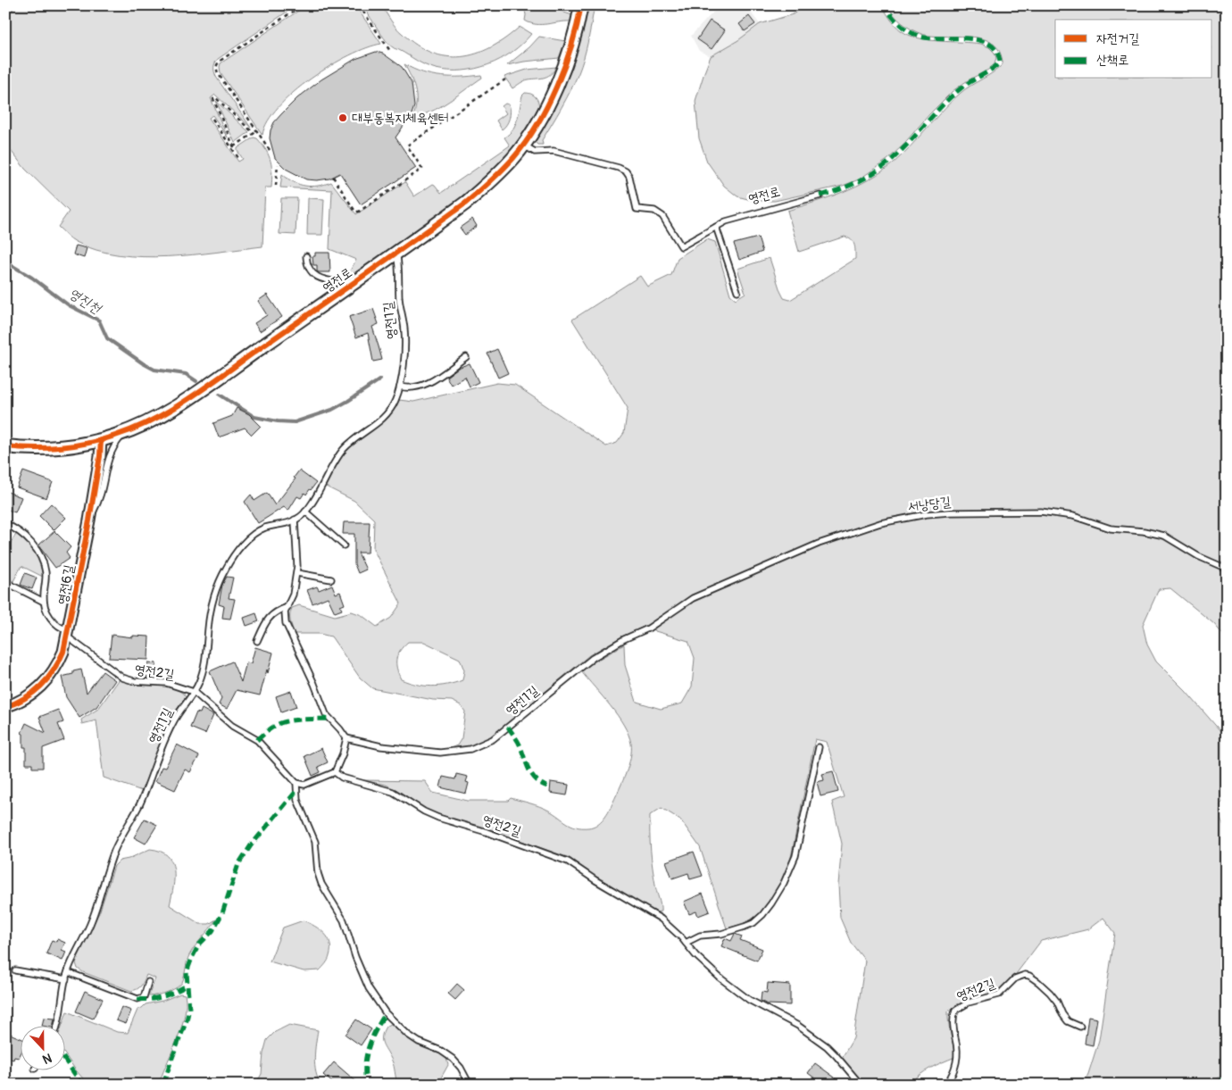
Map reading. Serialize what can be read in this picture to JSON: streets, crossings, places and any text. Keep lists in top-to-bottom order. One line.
{"streets":{"street":["영전로","영전6길"],"lane":["영전1길","서낭당길","영전2길"]},"crossings":[["영전로","영전1길"],["영전로","영전6길"],["영전1길","서낭당길"],["영전1길","영전2길"],["영전6길","영전2길"]],"water":["영진천"],"places":["대부동복지체육센터"],"legend":["자전거길","산책로"],"north":"bottom"}
